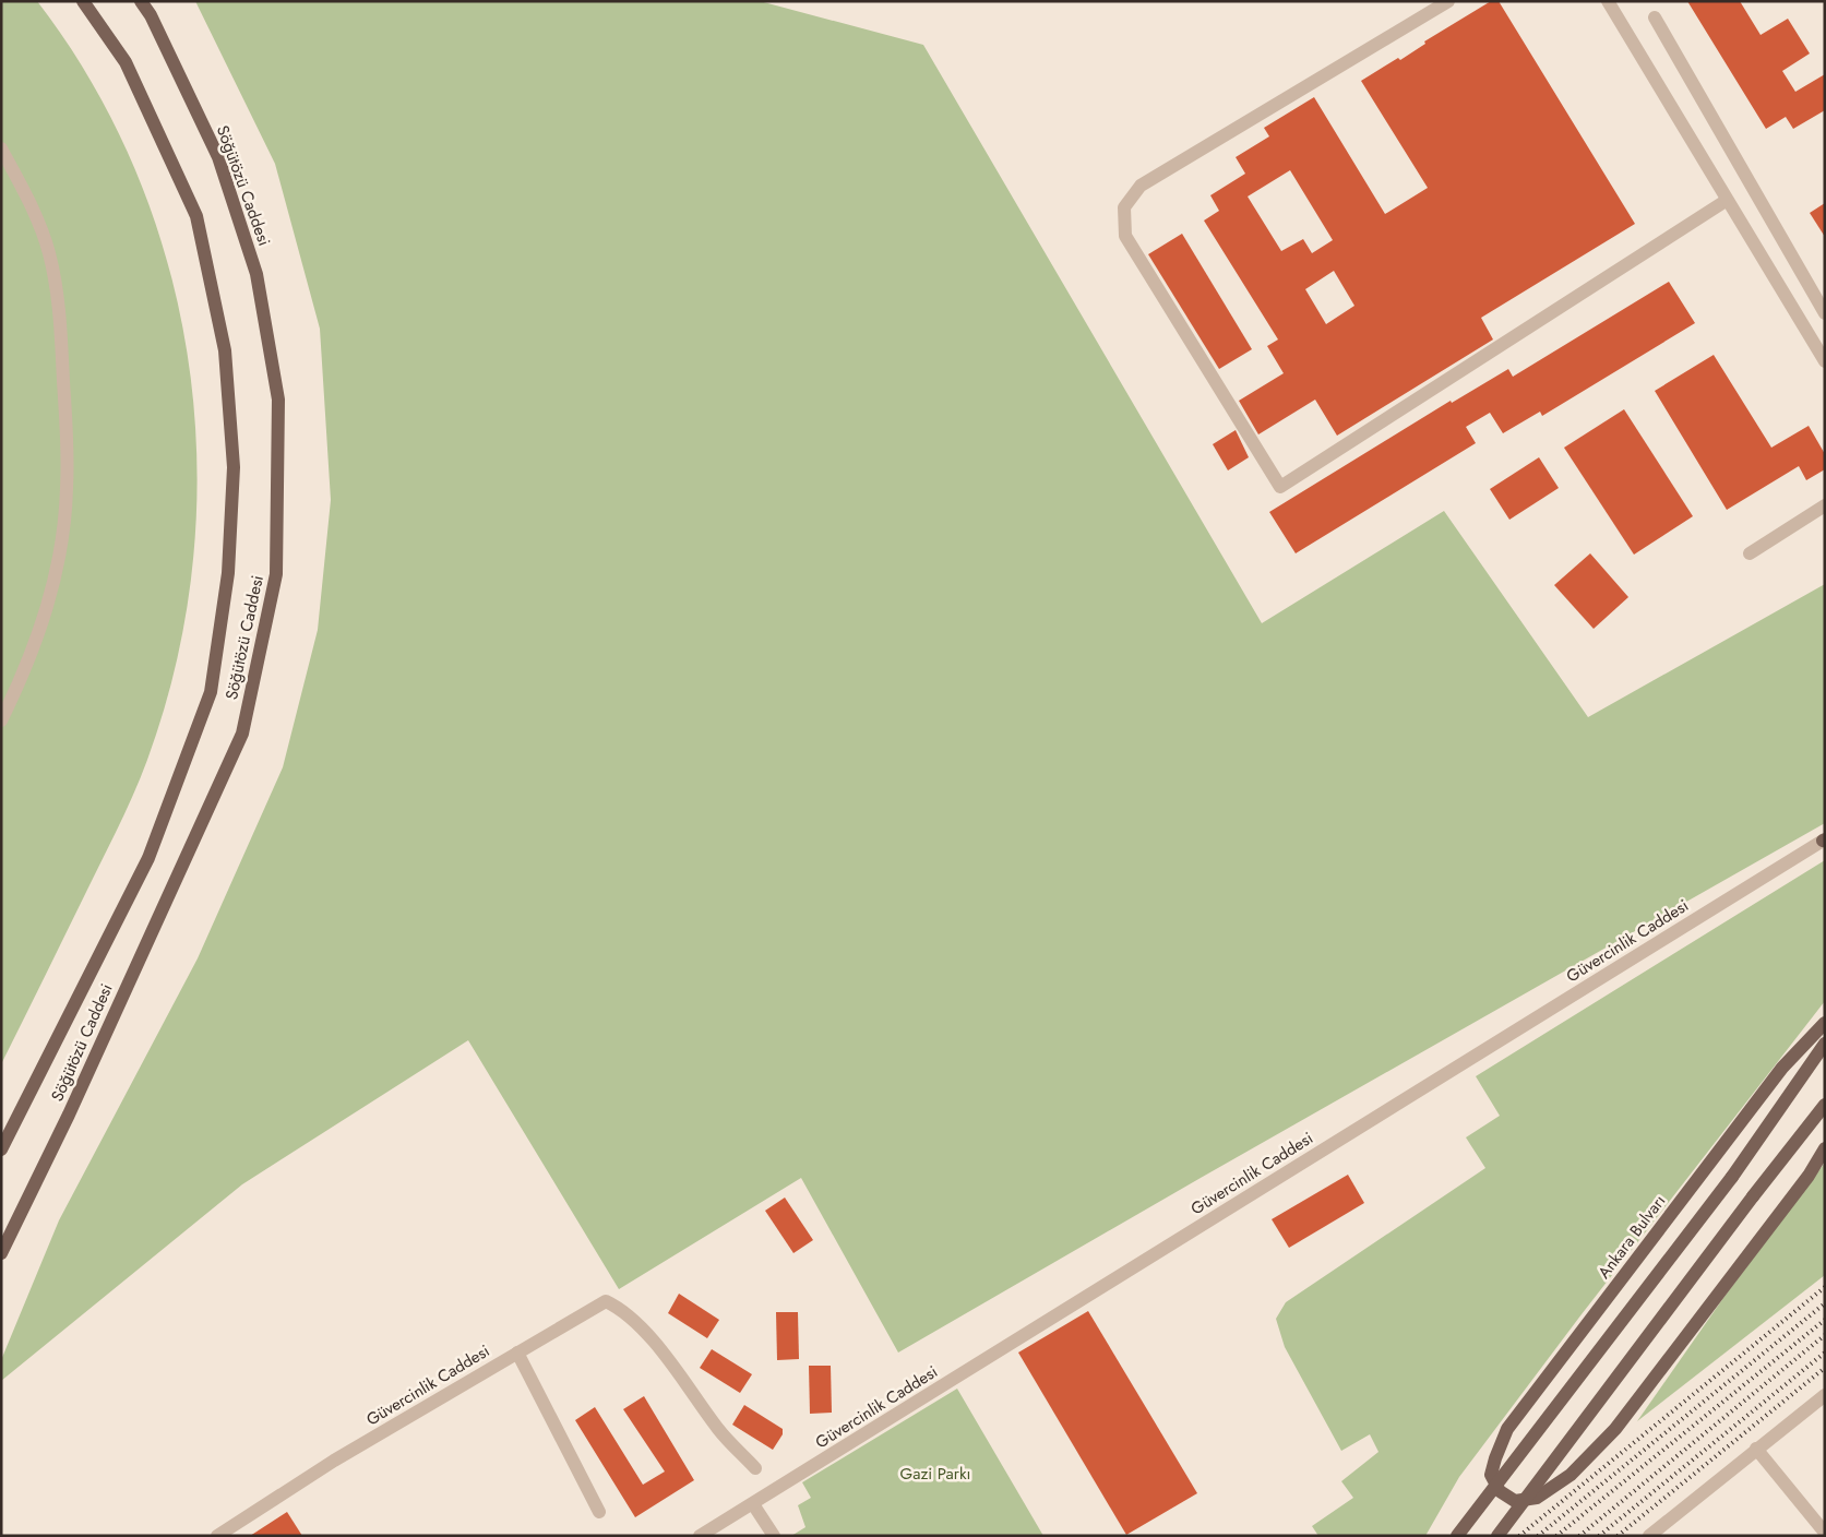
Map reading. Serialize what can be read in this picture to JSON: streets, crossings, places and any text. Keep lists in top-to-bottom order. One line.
{"streets":{"main road":["Söğütözü Caddesi","Ankara Bulvarı"],"street":["Güvercinlik Caddesi"]},"parks":["Gazi Parkı"]}
